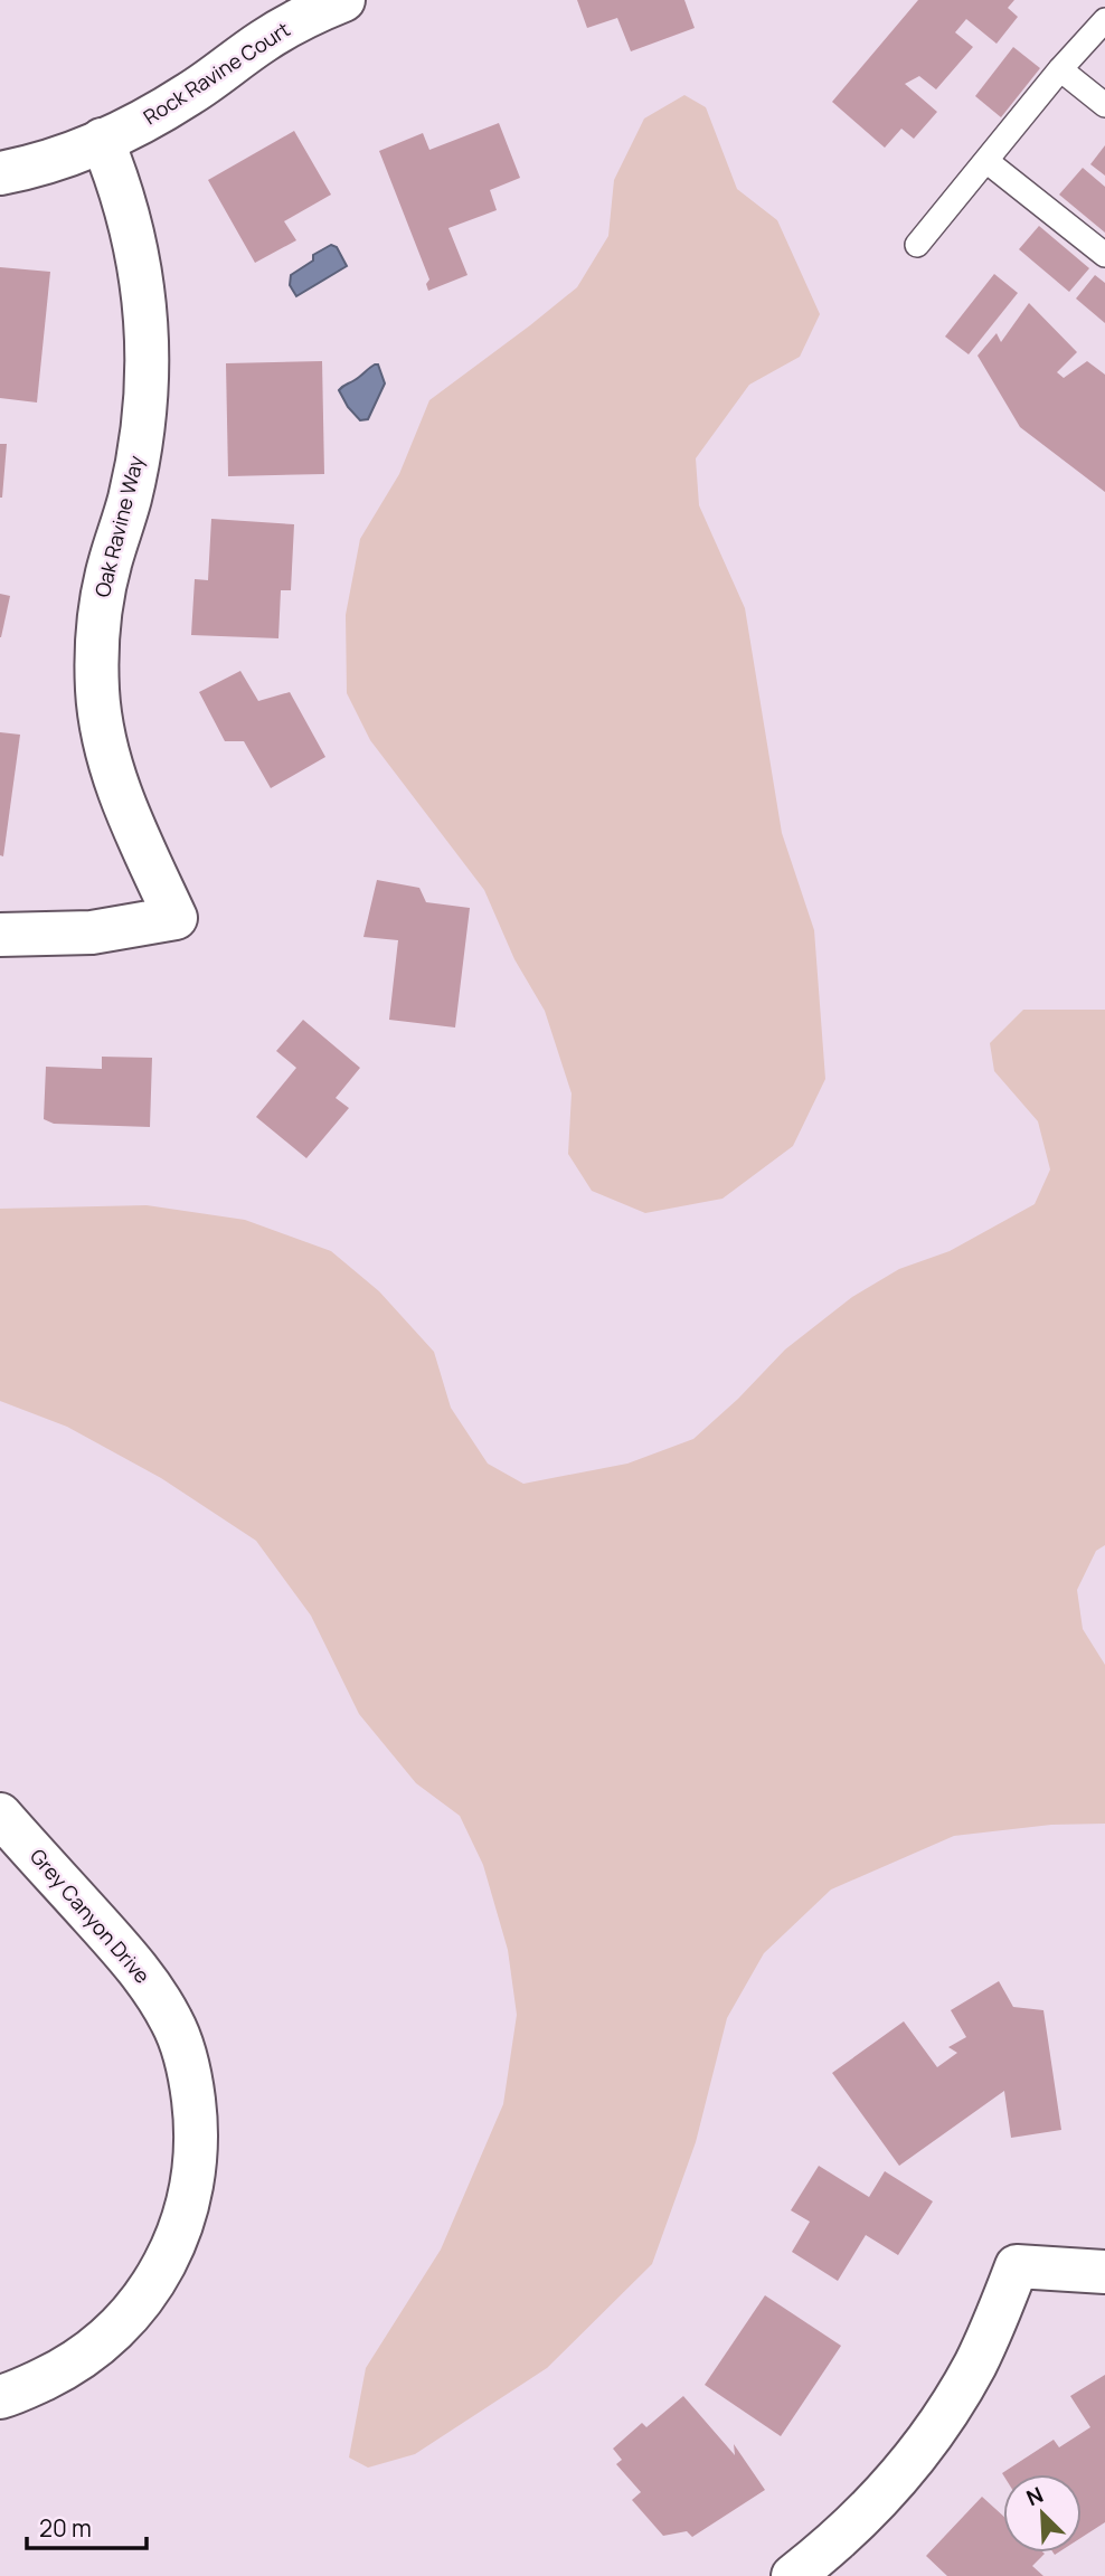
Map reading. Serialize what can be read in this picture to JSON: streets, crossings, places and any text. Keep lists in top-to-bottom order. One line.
{"streets":{"street":["Rock Ravine Court","Oak Ravine Way","Grey Canyon Drive"]},"crossings":[["Rock Ravine Court","Oak Ravine Way"]],"scale_bar":"20 m","north":"top left"}
